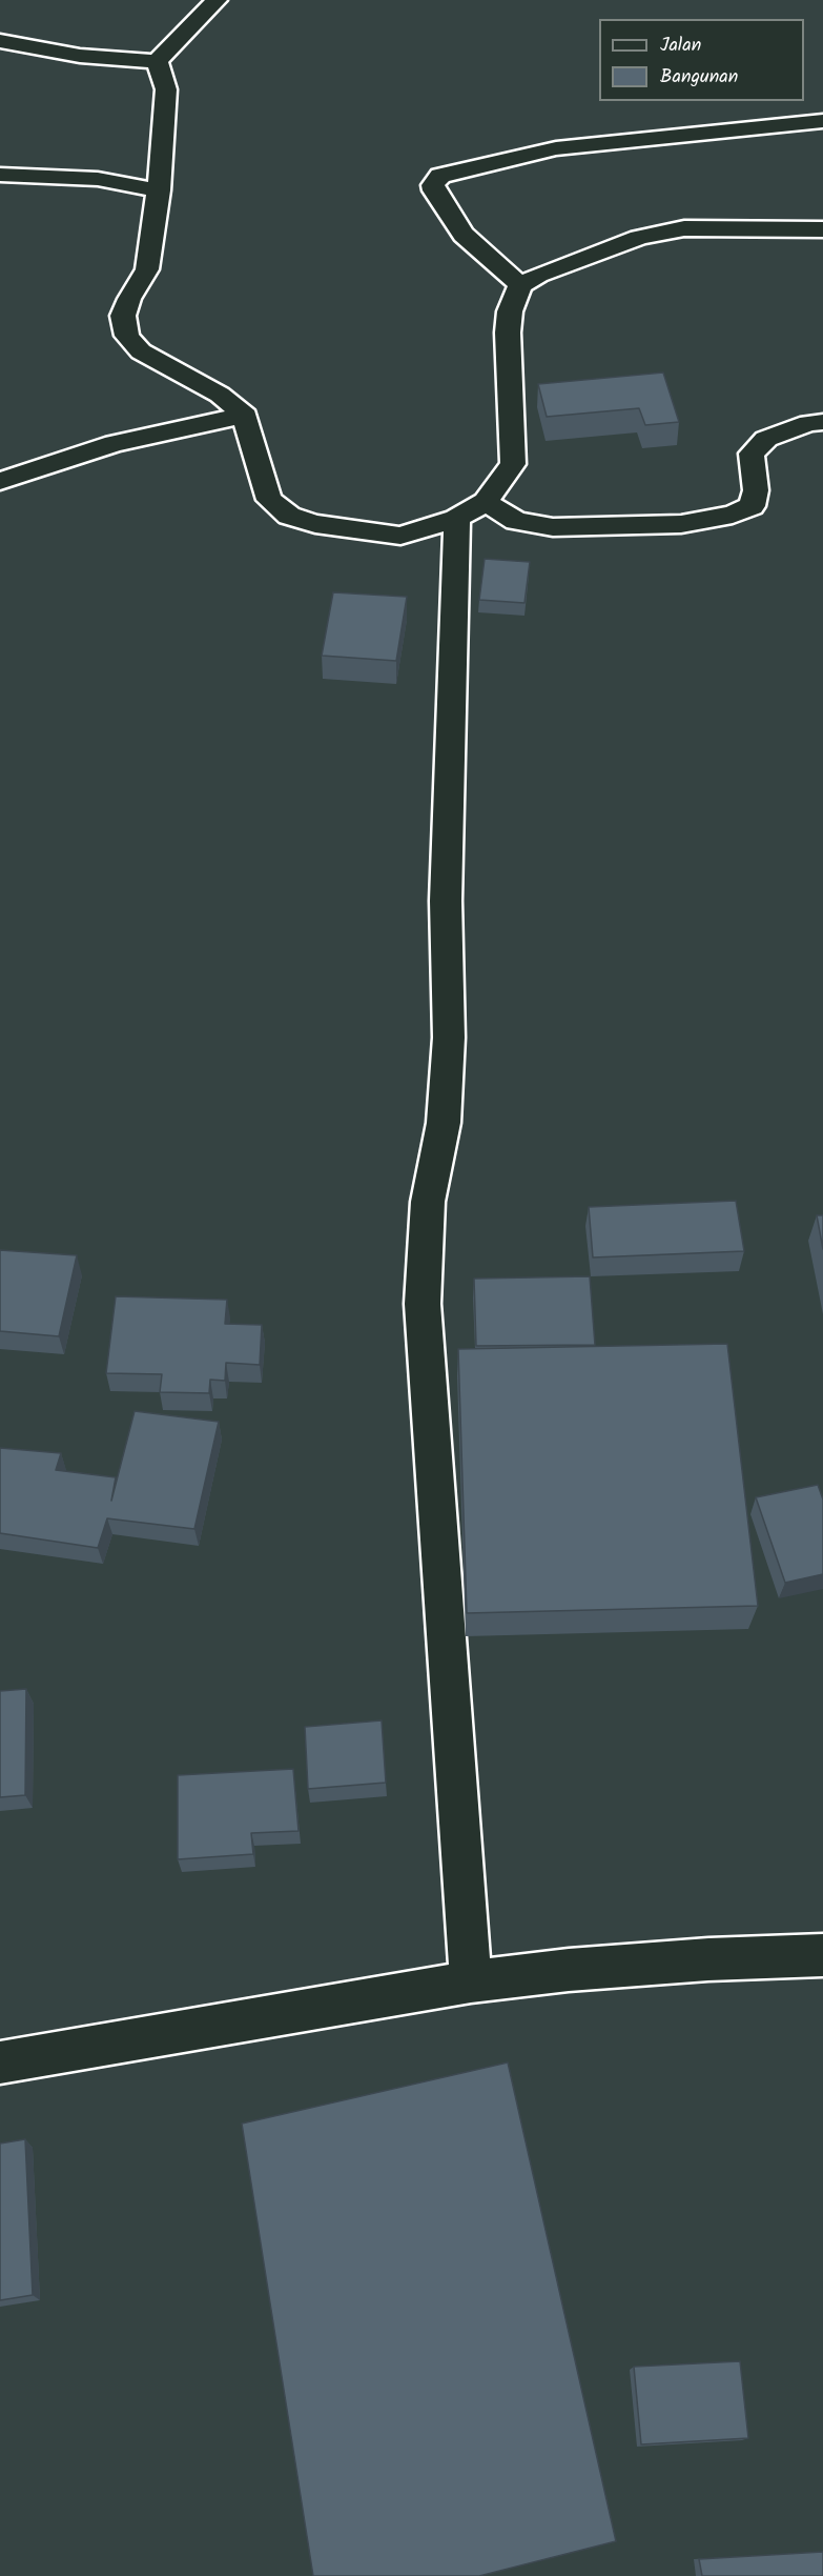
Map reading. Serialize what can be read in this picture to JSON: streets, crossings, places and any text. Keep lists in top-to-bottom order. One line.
{"legend":["Jalan","Bangunan"]}
